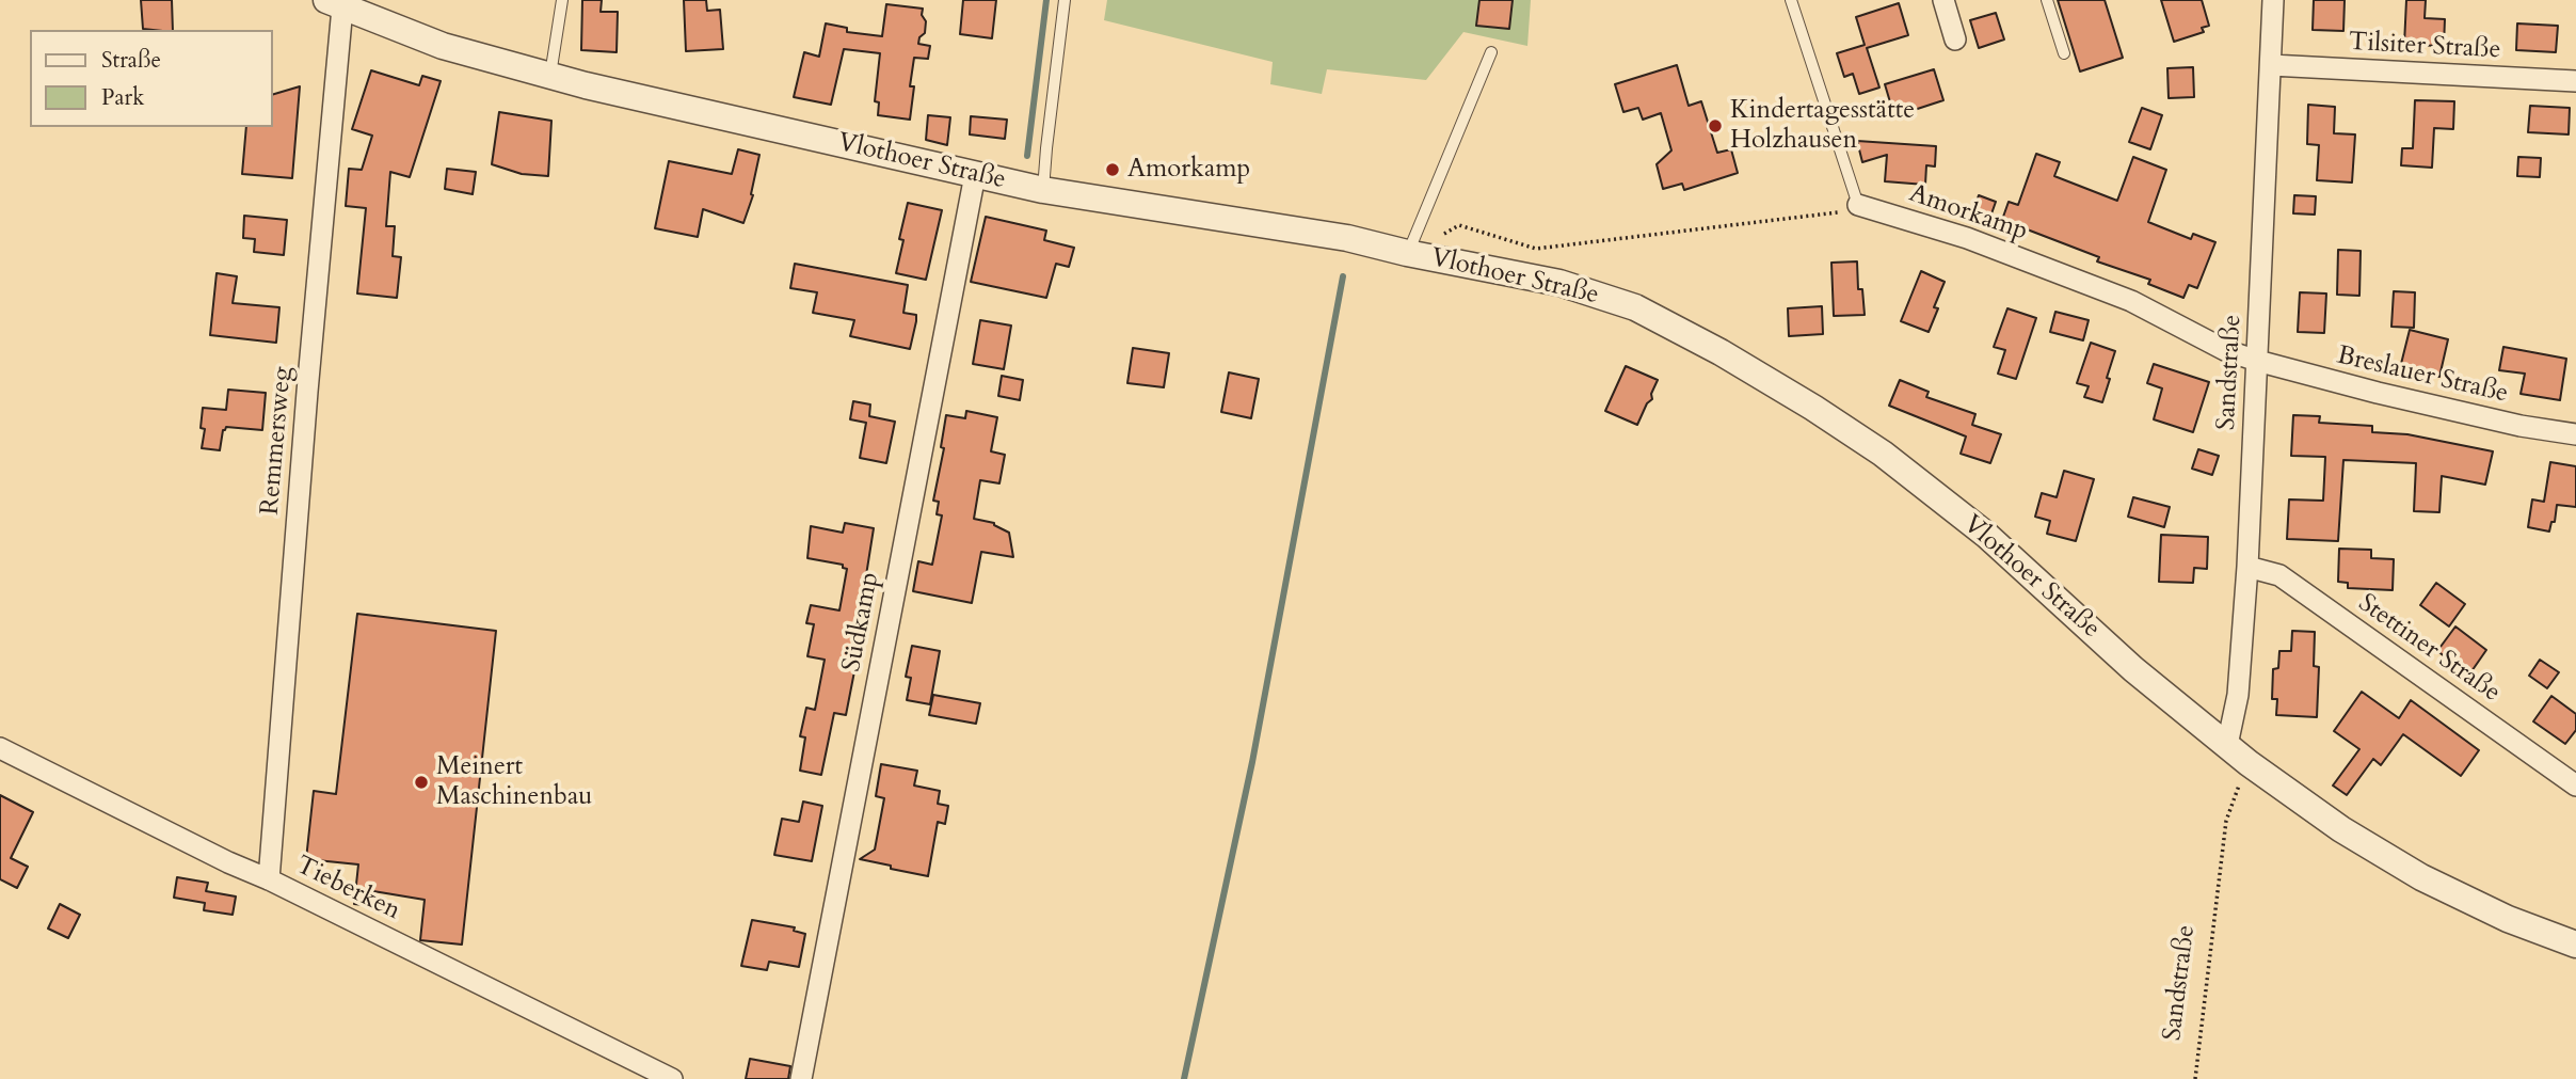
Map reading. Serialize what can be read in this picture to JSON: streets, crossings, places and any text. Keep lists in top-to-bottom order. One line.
{"streets":{"street":["Tilsiter Straße","Vlothoer Straße","Amorkamp","Sandstraße","Breslauer Straße","Remmersweg","Südkamp","Stettiner Straße","Tieberken"]},"crossings":[["Tilsiter Straße","Sandstraße"],["Vlothoer Straße","Sandstraße"],["Vlothoer Straße","Remmersweg"],["Vlothoer Straße","Südkamp"],["Amorkamp","Sandstraße"],["Amorkamp","Breslauer Straße"],["Sandstraße","Breslauer Straße"],["Sandstraße","Stettiner Straße"],["Remmersweg","Tieberken"]],"places":["Kindertagesstätte Holzhausen","Amorkamp","Meinert Maschinenbau"],"legend":["Straße","Park"]}
